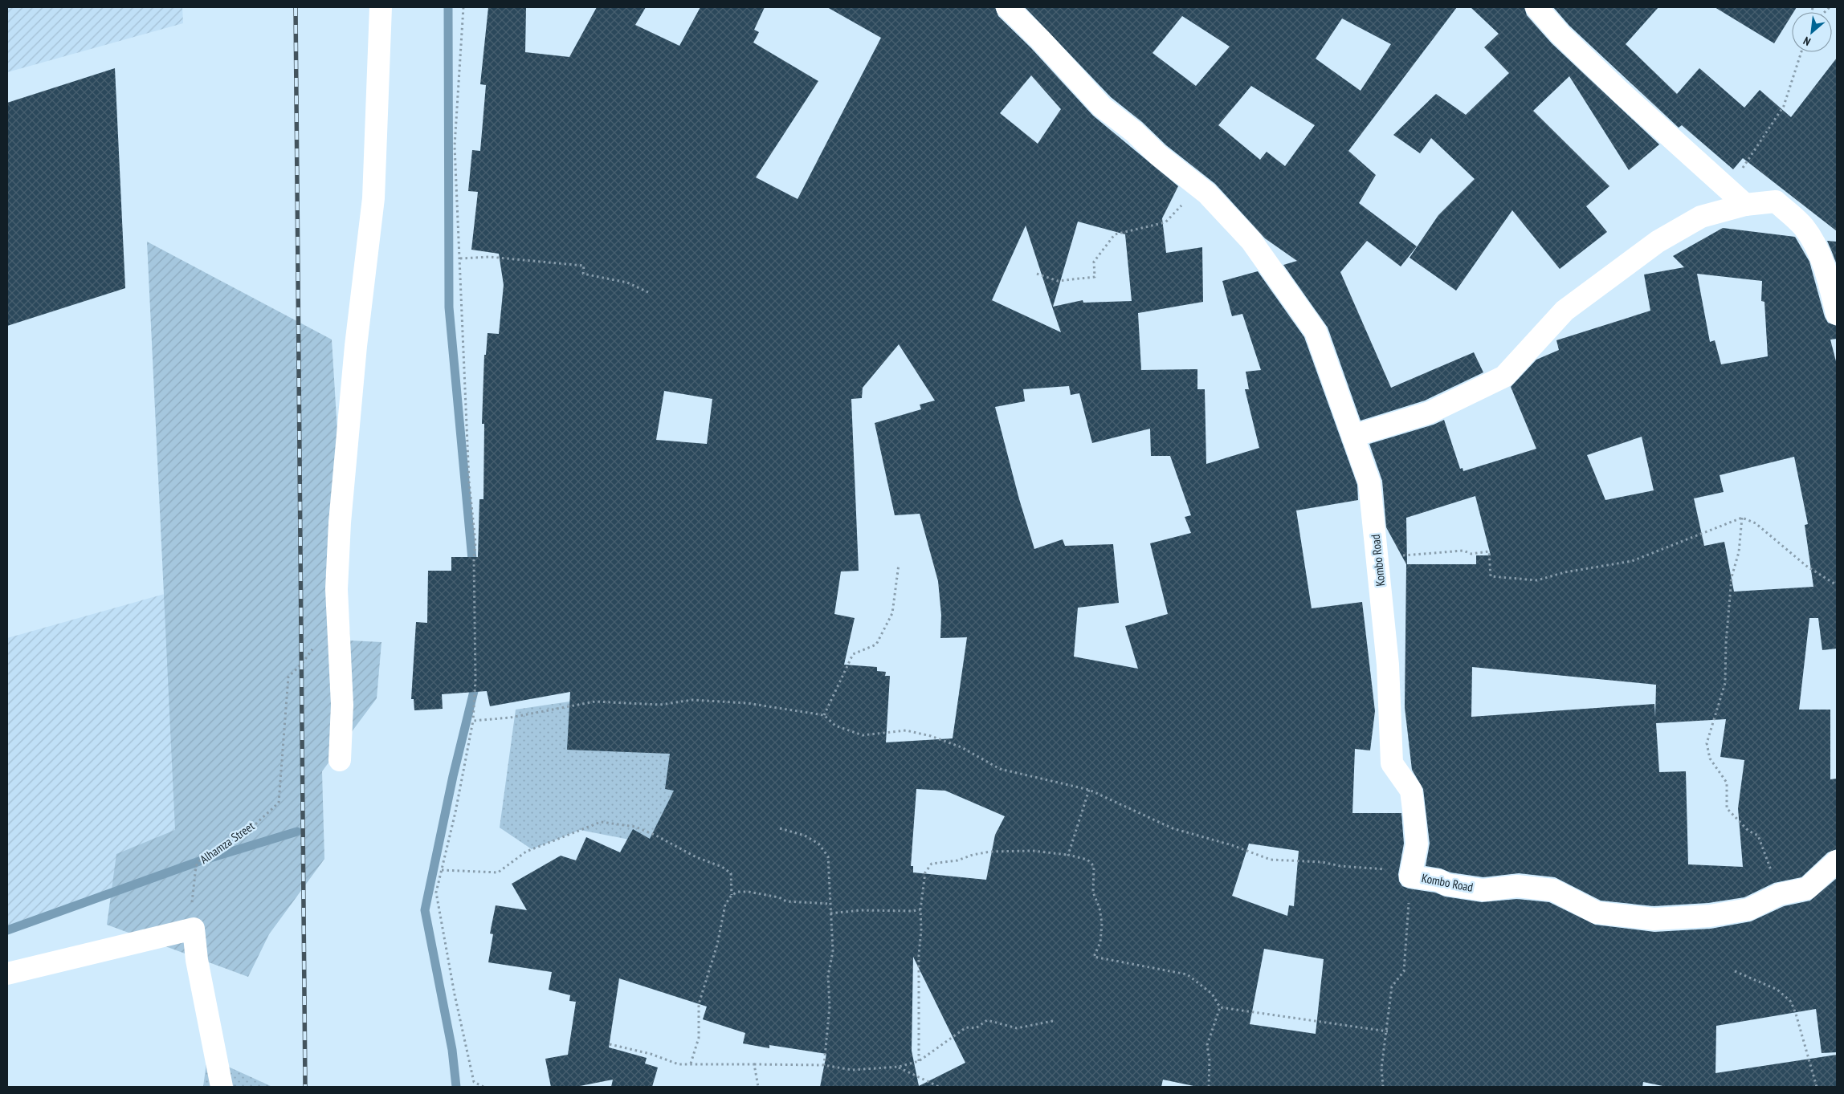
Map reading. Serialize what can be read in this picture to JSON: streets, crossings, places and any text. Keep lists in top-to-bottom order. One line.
{"streets":{"street":["Kombo Road"],"path":["Alhamza Street"]},"north":"bottom left"}
